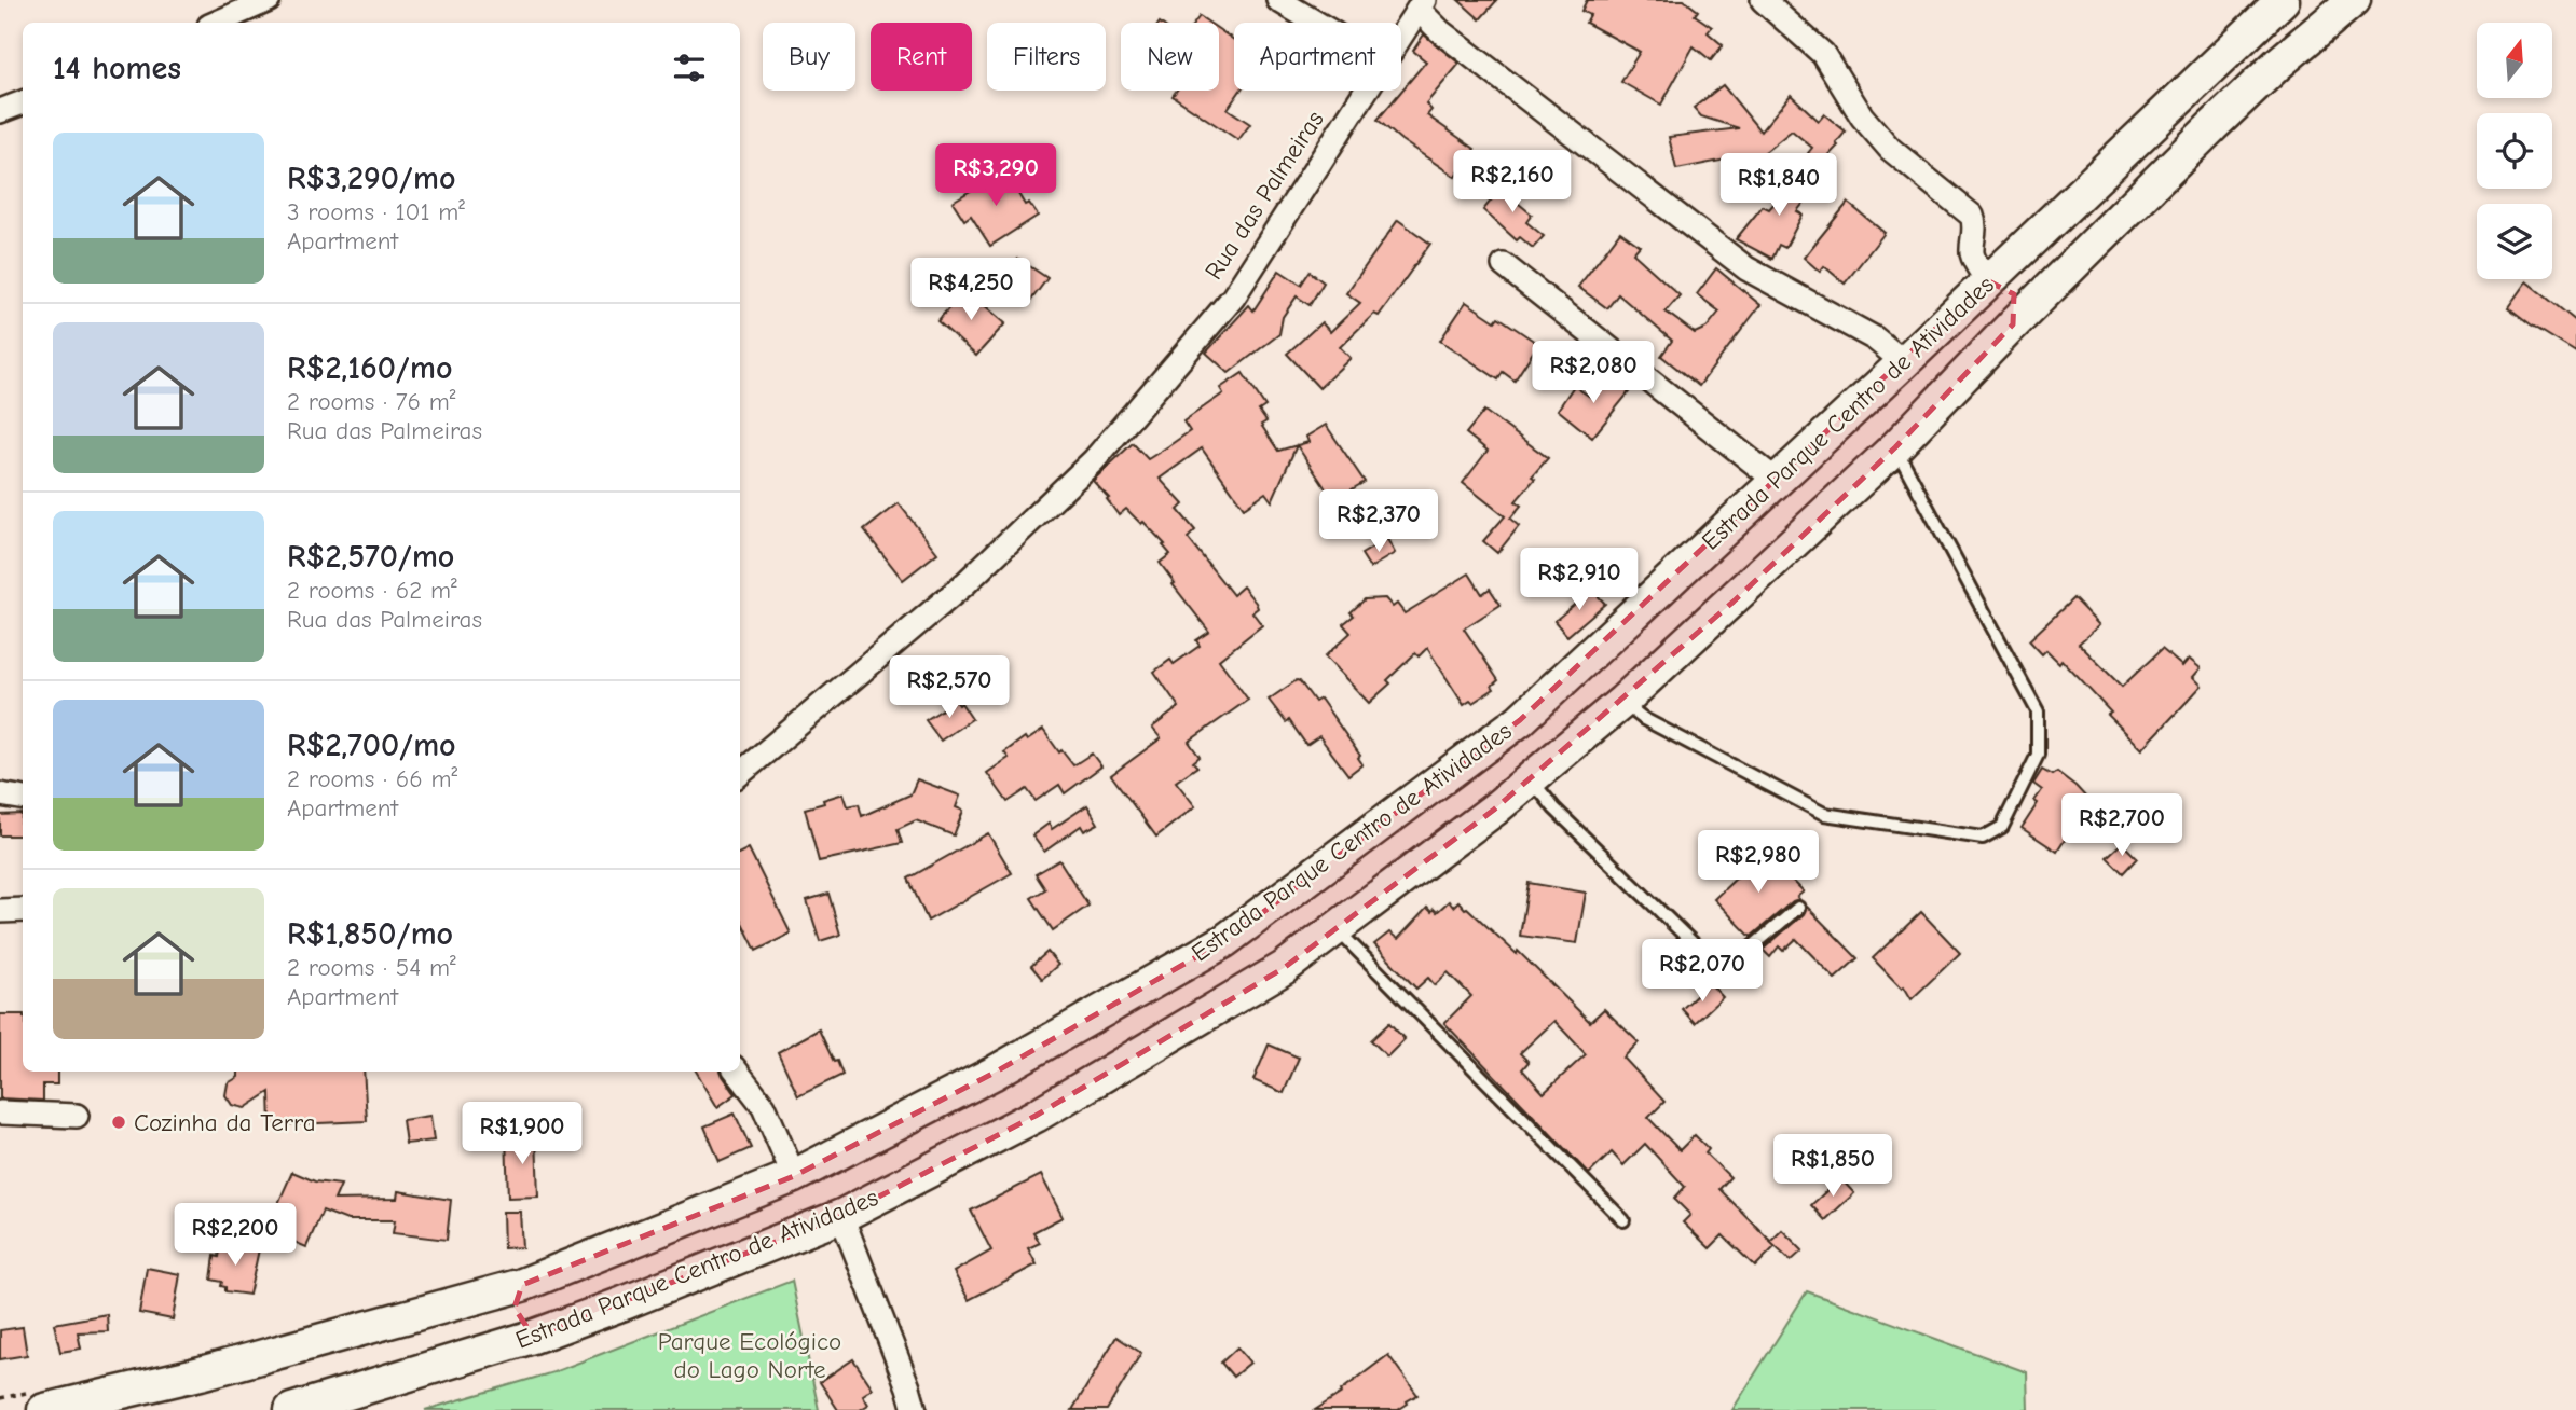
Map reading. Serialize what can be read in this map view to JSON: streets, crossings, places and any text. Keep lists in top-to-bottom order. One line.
{"streets":{"main road":["Estrada Parque Centro de Atividades"],"street":["Rua das Palmeiras"]},"crossings":[["Rua das Palmeiras","Estrada Parque Centro de Atividades"]],"parks":["Parque Ecológico do Lago Norte"],"places":["Cozinha da Terra"],"north":"top","page":{"chip":["Buy","Rent","Filters","New","Apartment"],"heading":"14 homes","list":[{"name":"R$3,290/mo","note":"3 rooms · 101 m² · Apartment"},{"name":"R$2,160/mo","note":"2 rooms · 76 m² · Rua das Palmeiras"},{"name":"R$2,570/mo","note":"2 rooms · 62 m² · Rua das Palmeiras"},{"name":"R$2,700/mo","note":"2 rooms · 66 m² · Apartment"},{"name":"R$1,850/mo","note":"2 rooms · 54 m² · Apartment"}],"price":["R$3,290","R$2,160","R$1,840","R$4,250","R$2,080","R$2,370","R$2,910","R$2,570","R$2,700","R$2,980","R$2,070","R$1,900","R$1,850","R$2,200"]}}
